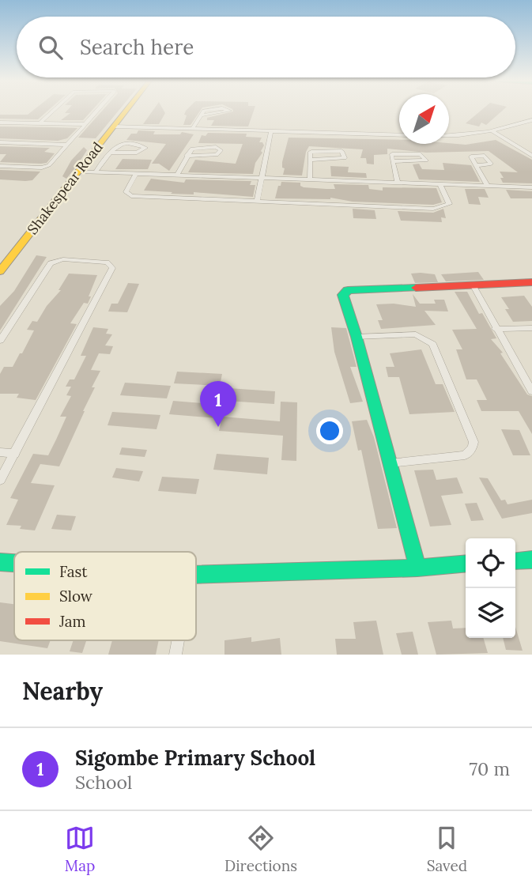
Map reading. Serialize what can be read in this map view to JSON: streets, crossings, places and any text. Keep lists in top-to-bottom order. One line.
{"streets":{"street":["Shakespear Road"]},"legend":["Fast","Slow","Jam"],"north":"top right","page":{"search":"Search here","pins":"1","heading":"Nearby","list":[{"mark":"1","name":"Sigombe Primary School","note":"School","value":"70 m"}],"nav":["Map","Directions","Saved"]}}
